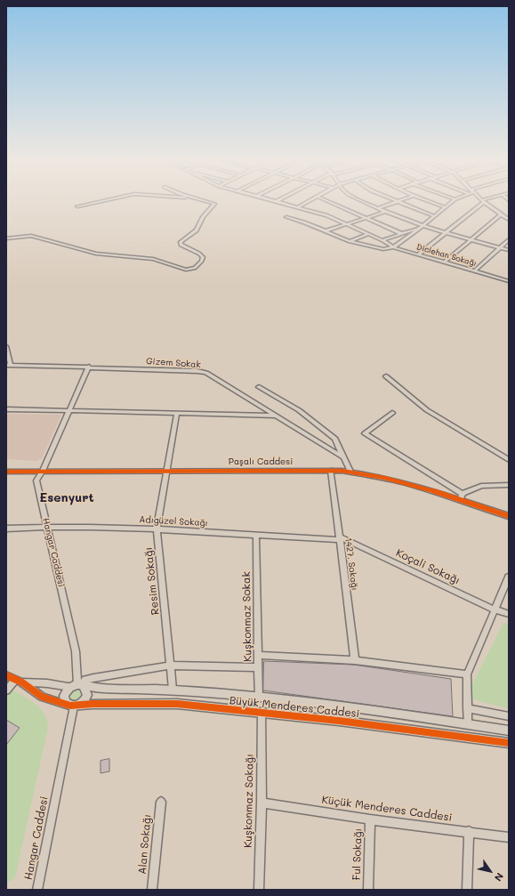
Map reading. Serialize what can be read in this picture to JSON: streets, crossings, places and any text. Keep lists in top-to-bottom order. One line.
{"streets":{"street":["Diclehan Sokağı","Gizem Sokak","Paşalı Caddesi","Adıgüzel Sokağı","Hangar Caddesi","1427. Sokağı","Koçali Sokağı","Resim Sokağı","Kuşkonmaz Sokak","Büyük Menderes Caddesi","Kuşkonmaz Sokağı","Küçük Menderes Caddesi","Alan Sokağı","Ful Sokağı"]},"crossings":[["Gizem Sokak","Hangar Caddesi"],["Paşalı Caddesi","Hangar Caddesi"],["Paşalı Caddesi","1427. Sokağı"],["Paşalı Caddesi","Resim Sokağı"],["Adıgüzel Sokağı","Hangar Caddesi"],["Adıgüzel Sokağı","1427. Sokağı"],["Adıgüzel Sokağı","Koçali Sokağı"],["Adıgüzel Sokağı","Resim Sokağı"],["Adıgüzel Sokağı","Kuşkonmaz Sokak"],["Hangar Caddesi","Büyük Menderes Caddesi"],["1427. Sokağı","Koçali Sokağı"],["Resim Sokağı","Büyük Menderes Caddesi"],["Kuşkonmaz Sokak","Büyük Menderes Caddesi"],["Büyük Menderes Caddesi","Kuşkonmaz Sokağı"],["Kuşkonmaz Sokağı","Küçük Menderes Caddesi"],["Küçük Menderes Caddesi","Ful Sokağı"]],"districts":["Esenyurt"],"north":"bottom right"}
